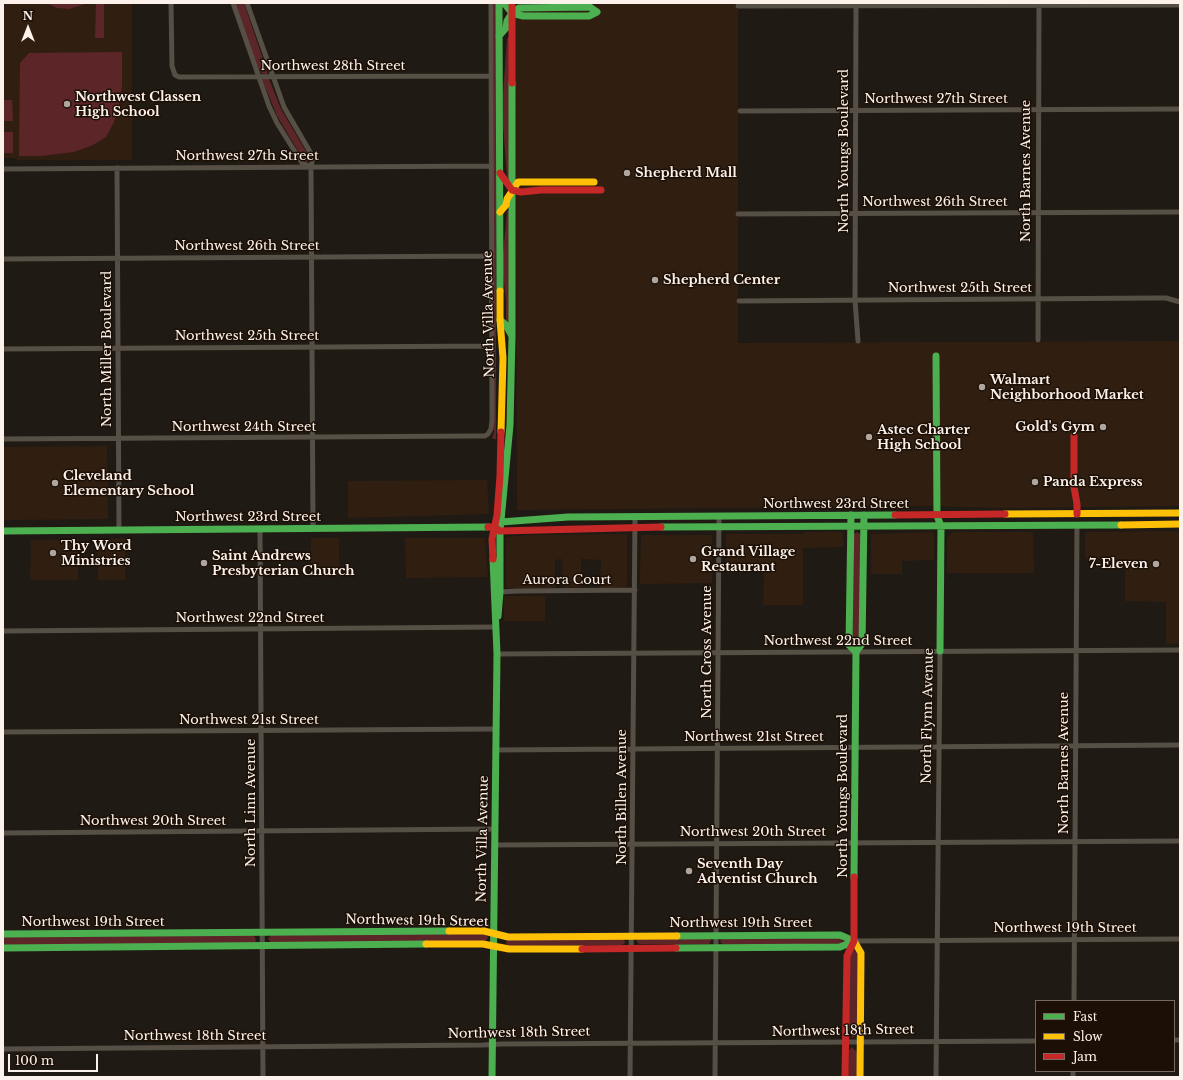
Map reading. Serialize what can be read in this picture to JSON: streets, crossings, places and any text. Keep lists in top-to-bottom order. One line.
{"streets":{"street":["Northwest 28th Street","Northwest 27th Street","North Youngs Boulevard","North Barnes Avenue","Northwest 26th Street","Northwest 25th Street","North Villa Avenue","North Miller Boulevard","Northwest 24th Street","Northwest 23rd Street","Aurora Court","Northwest 22nd Street","North Cross Avenue","North Flynn Avenue","Northwest 21st Street","North Billen Avenue","North Linn Avenue","Northwest 20th Street","Northwest 19th Street","Northwest 18th Street"]},"crossings":[["Northwest 28th Street","North Villa Avenue"],["Northwest 27th Street","North Youngs Boulevard"],["Northwest 27th Street","North Barnes Avenue"],["Northwest 27th Street","North Villa Avenue"],["Northwest 27th Street","North Miller Boulevard"],["North Youngs Boulevard","Northwest 26th Street"],["North Youngs Boulevard","Northwest 25th Street"],["North Youngs Boulevard","Northwest 23rd Street"],["North Youngs Boulevard","Northwest 22nd Street"],["North Youngs Boulevard","Northwest 21st Street"],["North Youngs Boulevard","Northwest 20th Street"],["North Youngs Boulevard","Northwest 19th Street"],["North Youngs Boulevard","Northwest 18th Street"],["North Barnes Avenue","Northwest 26th Street"],["North Barnes Avenue","Northwest 25th Street"],["North Barnes Avenue","Northwest 23rd Street"],["North Barnes Avenue","Northwest 22nd Street"],["North Barnes Avenue","Northwest 21st Street"],["North Barnes Avenue","Northwest 20th Street"],["North Barnes Avenue","Northwest 19th Street"],["Northwest 26th Street","North Villa Avenue"],["Northwest 26th Street","North Miller Boulevard"],["Northwest 25th Street","North Villa Avenue"],["Northwest 25th Street","North Miller Boulevard"],["North Villa Avenue","Northwest 24th Street"],["North Villa Avenue","Northwest 23rd Street"],["North Villa Avenue","Aurora Court"],["North Villa Avenue","Northwest 22nd Street"],["North Villa Avenue","Northwest 21st Street"],["North Villa Avenue","Northwest 20th Street"],["North Villa Avenue","Northwest 19th Street"],["North Villa Avenue","Northwest 18th Street"],["North Miller Boulevard","Northwest 24th Street"],["North Miller Boulevard","Northwest 23rd Street"],["Northwest 23rd Street","North Cross Avenue"],["Northwest 23rd Street","North Flynn Avenue"],["Northwest 23rd Street","North Billen Avenue"],["Northwest 23rd Street","North Linn Avenue"],["Aurora Court","North Billen Avenue"],["Northwest 22nd Street","North Cross Avenue"],["Northwest 22nd Street","North Flynn Avenue"],["Northwest 22nd Street","North Billen Avenue"],["Northwest 22nd Street","North Linn Avenue"],["North Cross Avenue","Northwest 21st Street"],["North Cross Avenue","Northwest 20th Street"],["North Cross Avenue","Northwest 19th Street"],["North Cross Avenue","Northwest 18th Street"],["North Flynn Avenue","Northwest 21st Street"],["North Flynn Avenue","Northwest 20th Street"],["North Flynn Avenue","Northwest 19th Street"],["North Flynn Avenue","Northwest 18th Street"],["Northwest 21st Street","North Billen Avenue"],["Northwest 21st Street","North Linn Avenue"],["North Billen Avenue","Northwest 20th Street"],["North Billen Avenue","Northwest 19th Street"],["North Billen Avenue","Northwest 18th Street"],["North Linn Avenue","Northwest 20th Street"],["North Linn Avenue","Northwest 19th Street"],["North Linn Avenue","Northwest 18th Street"]],"places":["Northwest Classen High School","Shepherd Mall","Shepherd Center","Walmart Neighborhood Market","Gold's Gym","Astec Charter High School","Panda Express","Cleveland Elementary School","Thy Word Ministries","Grand Village Restaurant","Saint Andrews Presbyterian Church","7-Eleven","Seventh Day Adventist Church"],"legend":["Fast","Slow","Jam"],"scale_bar":"100 m","north":"top"}
